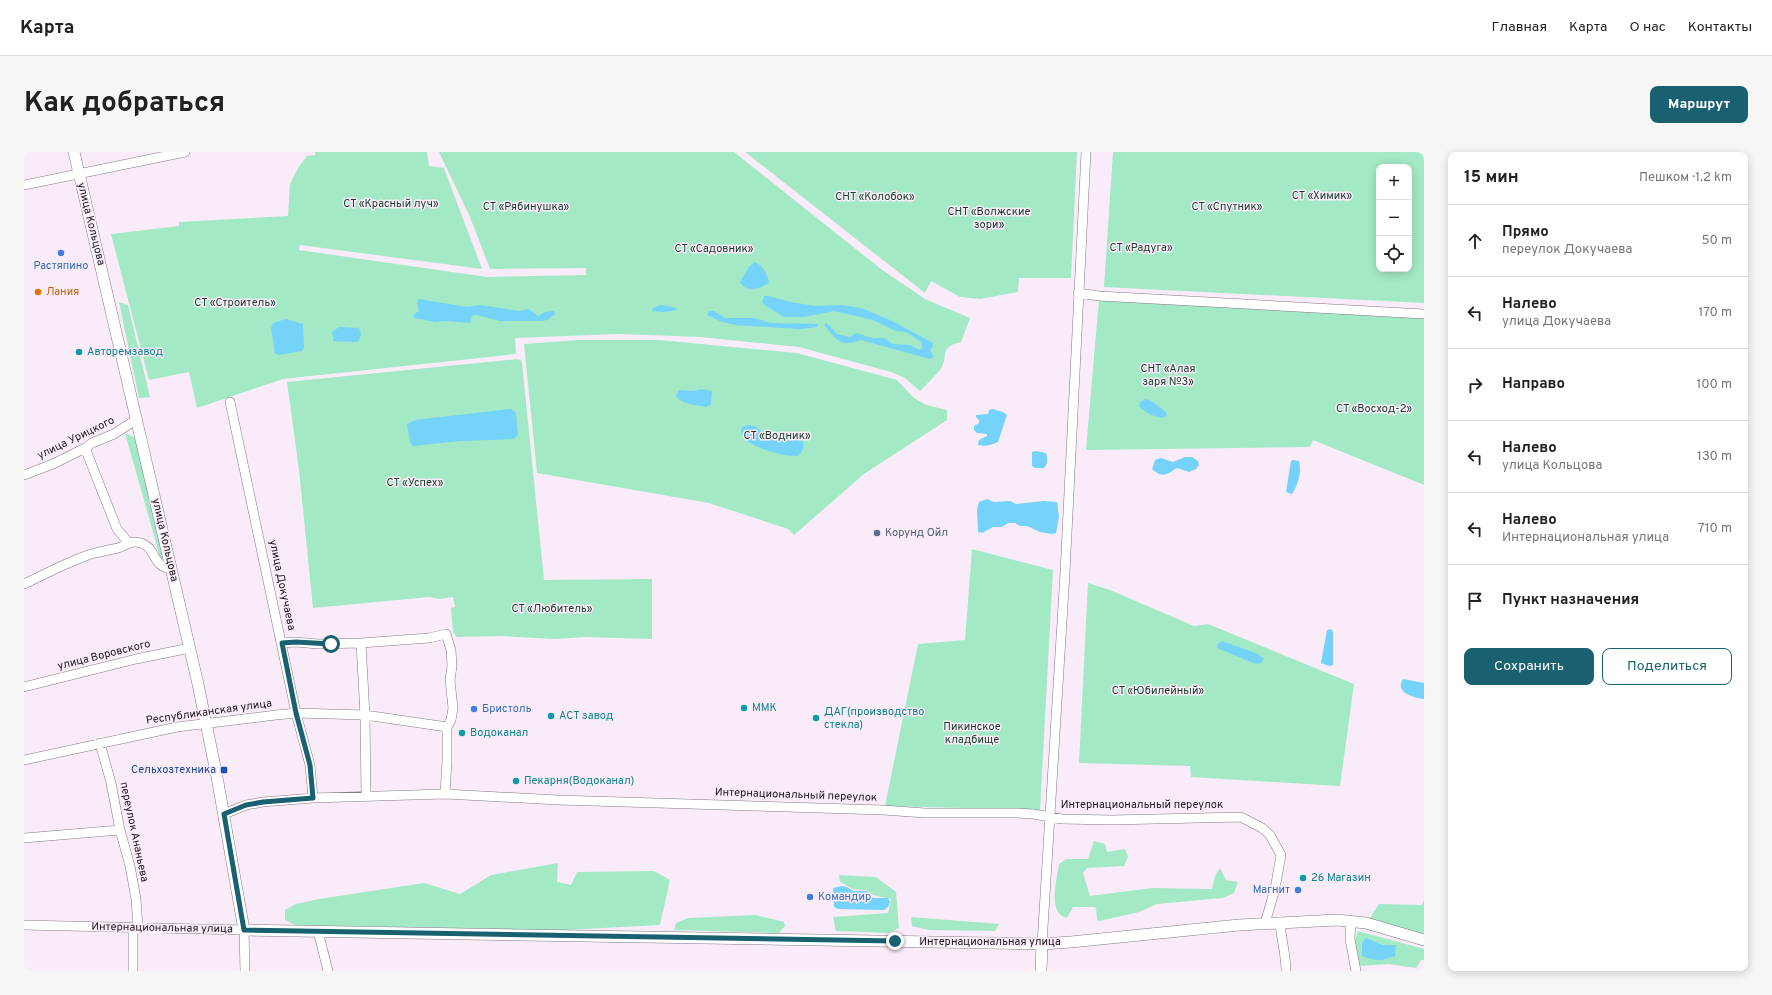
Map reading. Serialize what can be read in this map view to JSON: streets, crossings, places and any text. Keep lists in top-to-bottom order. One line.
{"streets":{"main road":["улица Кольцова","Интернациональная улица"],"street":["улица Урицкого","улица Докучаева","улица Воровского","Республиканская улица","Интернациональный переулок","переулок Ананьева"]},"crossings":[["улица Кольцова","улица Урицкого"],["улица Кольцова","улица Воровского"],["улица Кольцова","Республиканская улица"],["улица Кольцова","Интернациональный переулок"],["улица Кольцова","Интернациональная улица"],["улица Докучаева","Республиканская улица"],["улица Докучаева","Интернациональный переулок"],["Республиканская улица","переулок Ананьева"],["Интернациональный переулок","Интернациональная улица"],["переулок Ананьева","Интернациональная улица"]],"parks":["СТ «Химик»","СНТ «Колобок»","СТ «Красный луч»","СТ «Рябинушка»","СТ «Спутник»","СНТ «Волжские зори»","СТ «Радуга»","СТ «Садовник»","СТ «Строитель»","СНТ «Алая заря №3»","СТ «Восход-2»","СТ «Водник»","СТ «Успех»","СТ «Любитель»","СТ «Юбилейный»","Пикинское кладбище"],"places":{"other":["Растяпино","Лания","Авторемзавод","Корунд Ойл","ММК","Бристоль","АСТ завод","ДАГ(производство стекла)","Водоканал","Пекарня(Водоканал)","26 Магазин","Магнит","Командир"],"transit":["Сельхозтехника"]},"page":{"header":"Карта","nav":["Главная","Карта","О нас","Контакты"],"title":"Как добраться","buttons":["Маршрут",["Сохранить","Поделиться"]],"heading":["15 мин","Пешком · 1.2 km"],"map_buttons":["+","−"],"list":[["Прямо","переулок Докучаева","50 m"],["Налево","улица Докучаева","170 m"],["Направо","100 m"],["Налево","улица Кольцова","130 m"],["Налево","Интернациональная улица","710 m"],"Пункт назначения"]}}
